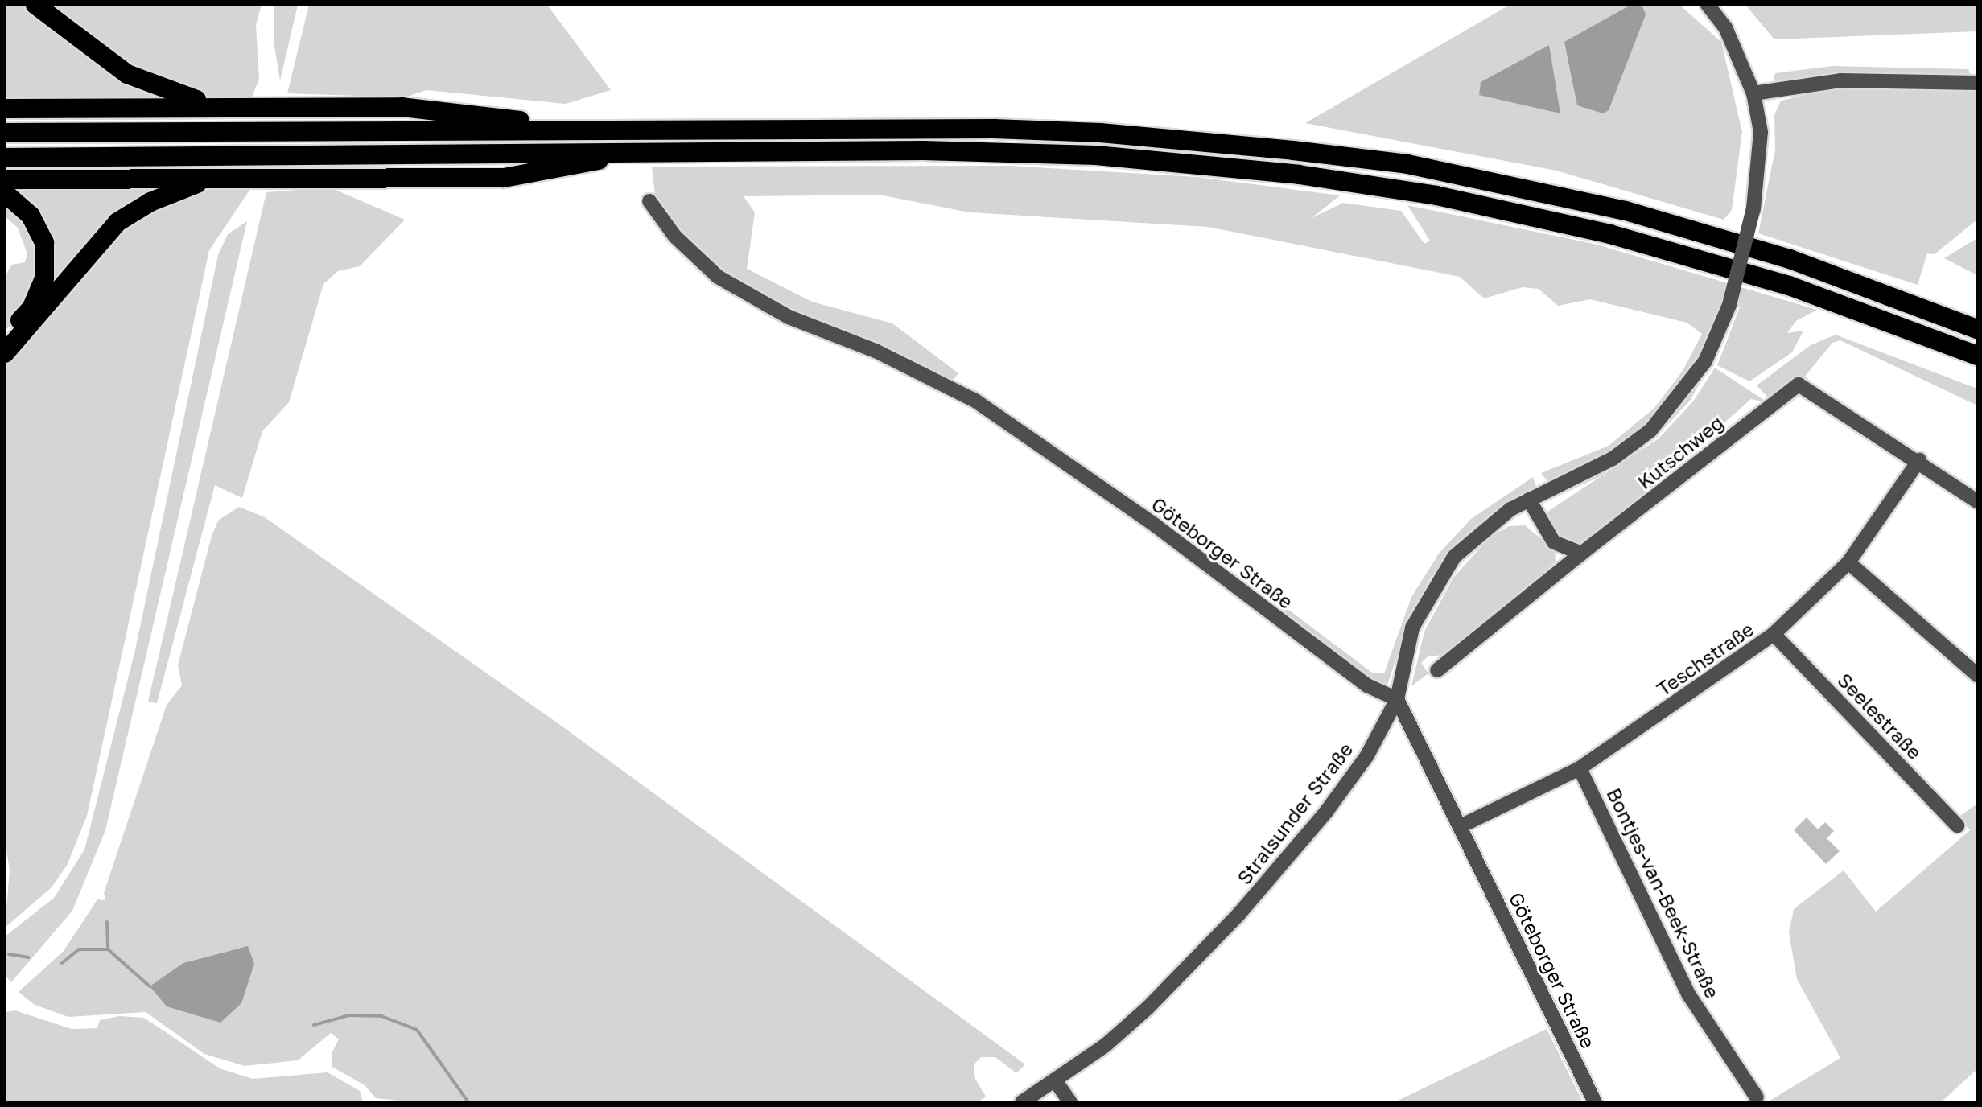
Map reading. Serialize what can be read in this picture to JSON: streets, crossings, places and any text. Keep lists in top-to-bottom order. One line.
{"streets":{"street":["Kutschweg","Göteborger Straße","Teschstraße","Seelestraße","Stralsunder Straße","Bontjes-van-Beek-Straße"]},"crossings":[["Kutschweg","Teschstraße"],["Göteborger Straße","Teschstraße"],["Göteborger Straße","Stralsunder Straße"],["Teschstraße","Seelestraße"],["Teschstraße","Bontjes-van-Beek-Straße"]]}
